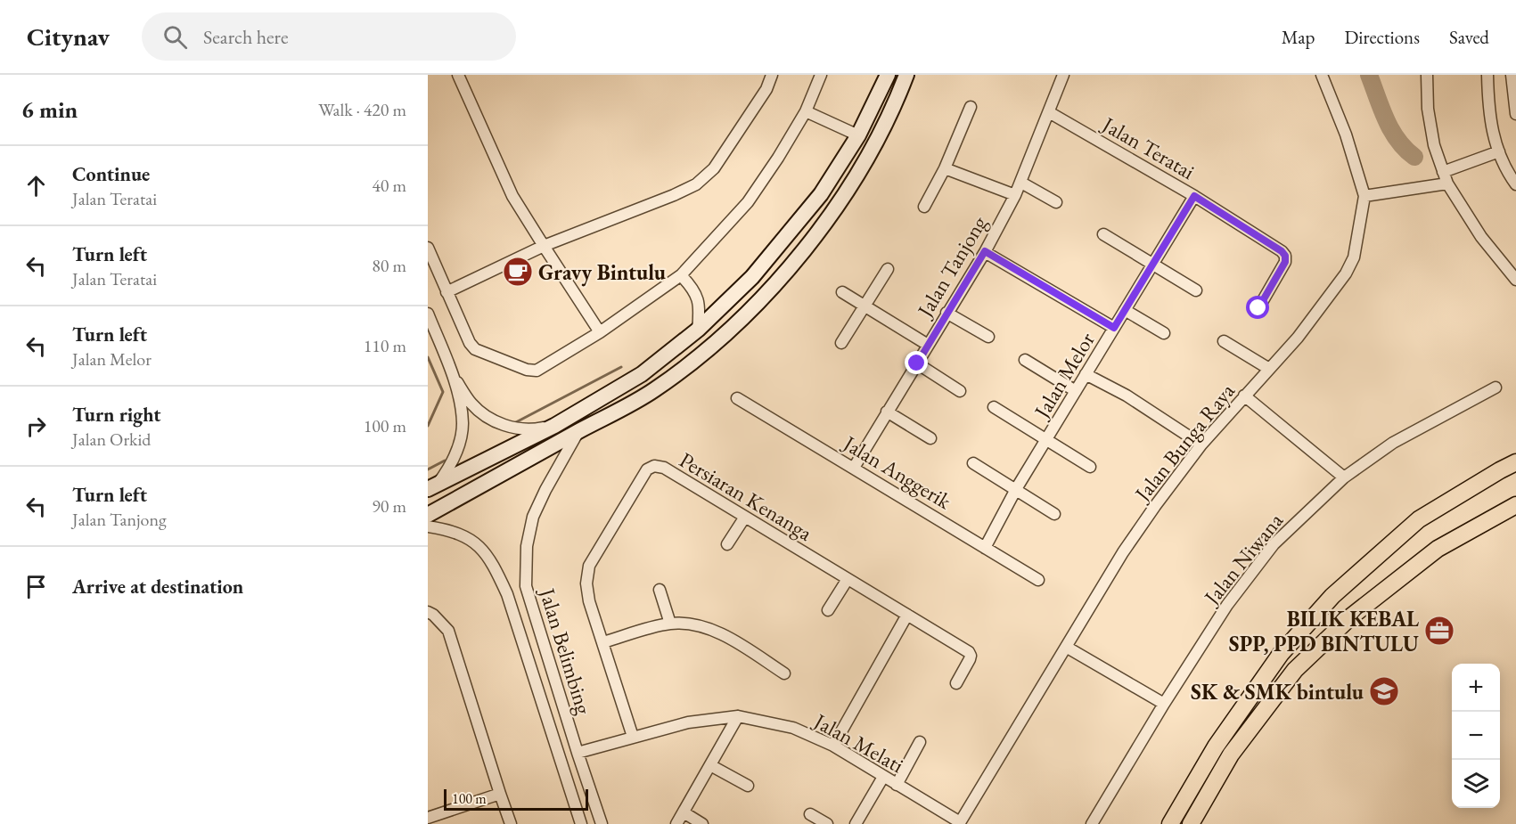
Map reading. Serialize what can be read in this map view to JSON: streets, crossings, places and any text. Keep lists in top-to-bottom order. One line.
{"streets":{"street":["Jalan Teratai","Jalan Tanjong","Jalan Melor","Jalan Bunga Raya","Jalan Anggerik","Persiaran Kenanga","Jalan Niwana","Jalan Belimbing","Jalan Melati"]},"crossings":[["Jalan Teratai","Jalan Tanjong"],["Jalan Teratai","Jalan Melor"],["Jalan Tanjong","Jalan Anggerik"],["Jalan Melor","Jalan Anggerik"],["Jalan Bunga Raya","Jalan Melati"],["Persiaran Kenanga","Jalan Melati"],["Jalan Belimbing","Jalan Melati"]],"places":{"cafe":["Gravy Bintulu"],"office":["BILIK KEBAL SPP, PPD BINTULU"],"school or university":["SK & SMK bintulu"]},"scale_bar":"100 m","page":{"header":"Citynav","search":"Search here","nav":["Map","Directions","Saved"],"heading":["6 min","Walk · 420 m"],"list":[["Continue","Jalan Teratai","40 m"],["Turn left","Jalan Teratai","80 m"],["Turn left","Jalan Melor","110 m"],["Turn right","Jalan Orkid","100 m"],["Turn left","Jalan Tanjong","90 m"],"Arrive at destination"],"map_buttons":["+","−"],"scale":"100 m"}}
